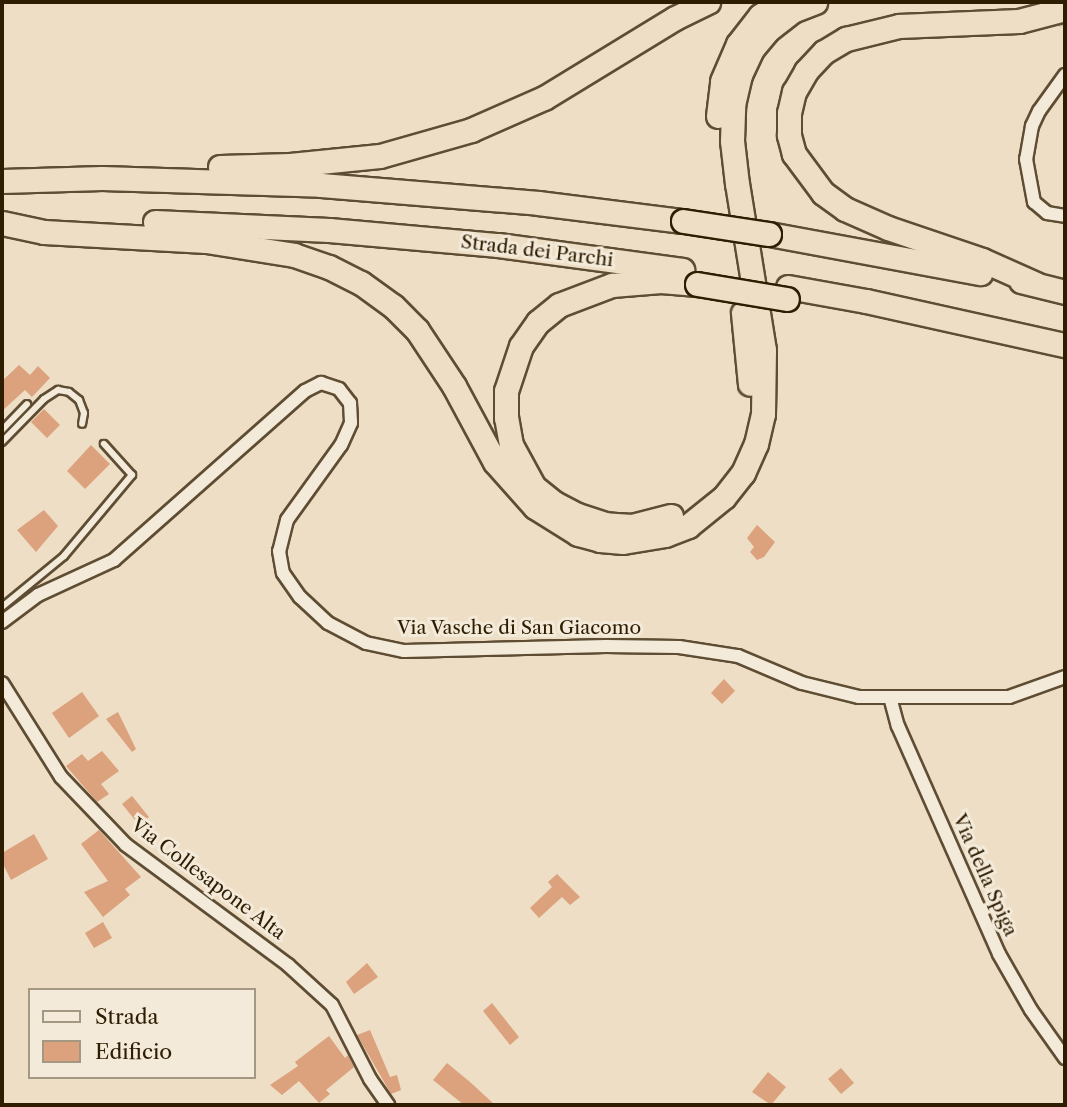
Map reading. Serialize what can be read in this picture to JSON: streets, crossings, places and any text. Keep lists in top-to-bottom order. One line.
{"streets":{"highway":["Strada dei Parchi"],"street":["Via Vasche di San Giacomo","Via della Spiga","Via Collesapone Alta"]},"crossings":[["Via Vasche di San Giacomo","Via della Spiga"]],"legend":["Strada","Edificio"]}
